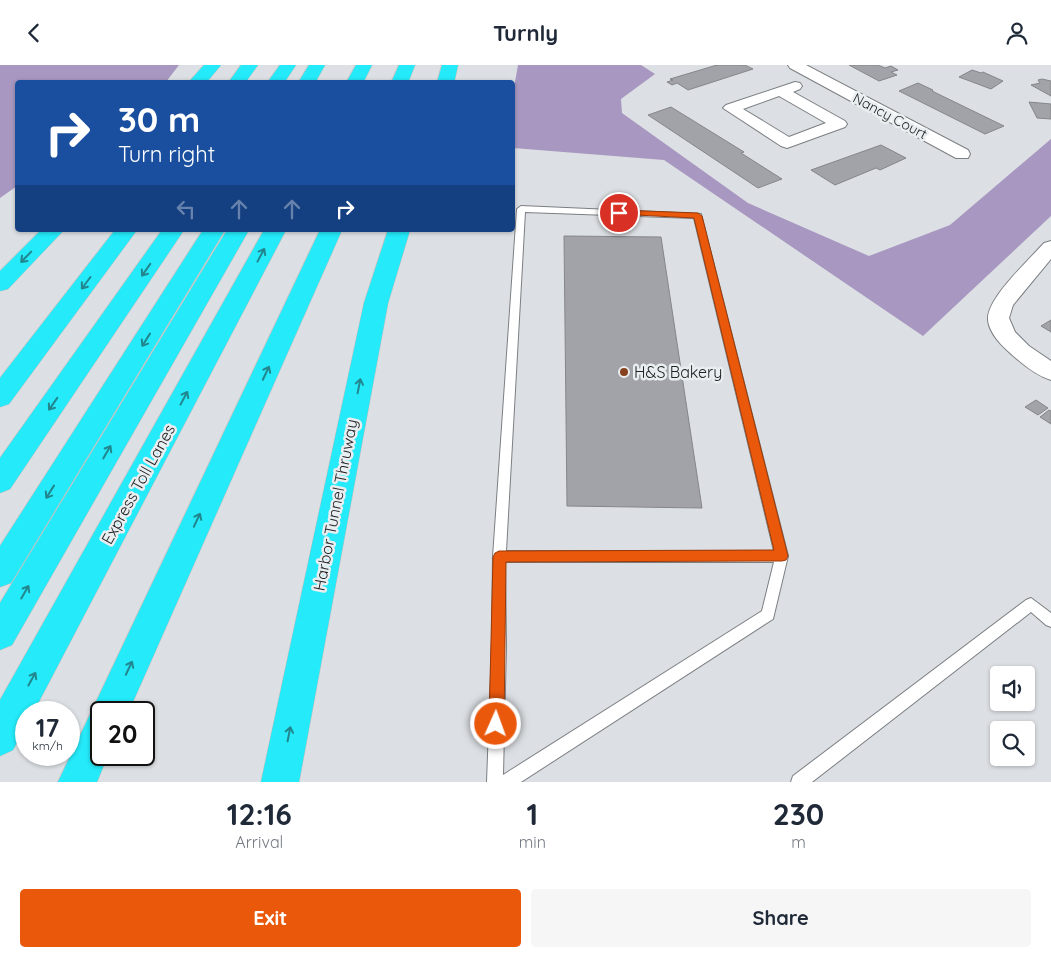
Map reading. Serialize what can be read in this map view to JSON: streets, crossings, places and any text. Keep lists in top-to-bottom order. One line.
{"streets":{"highway":["Express Toll Lanes","Harbor Tunnel Thruway"],"street":["Nancy Court"]},"places":["H&S Bakery"],"page":{"header":"Turnly","turn":["30 m","Turn right"],"speed":"17 km/h","limit":"20","eta":["12:16","Arrival","1","min","230","m"],"buttons":["Exit","Share"]}}
